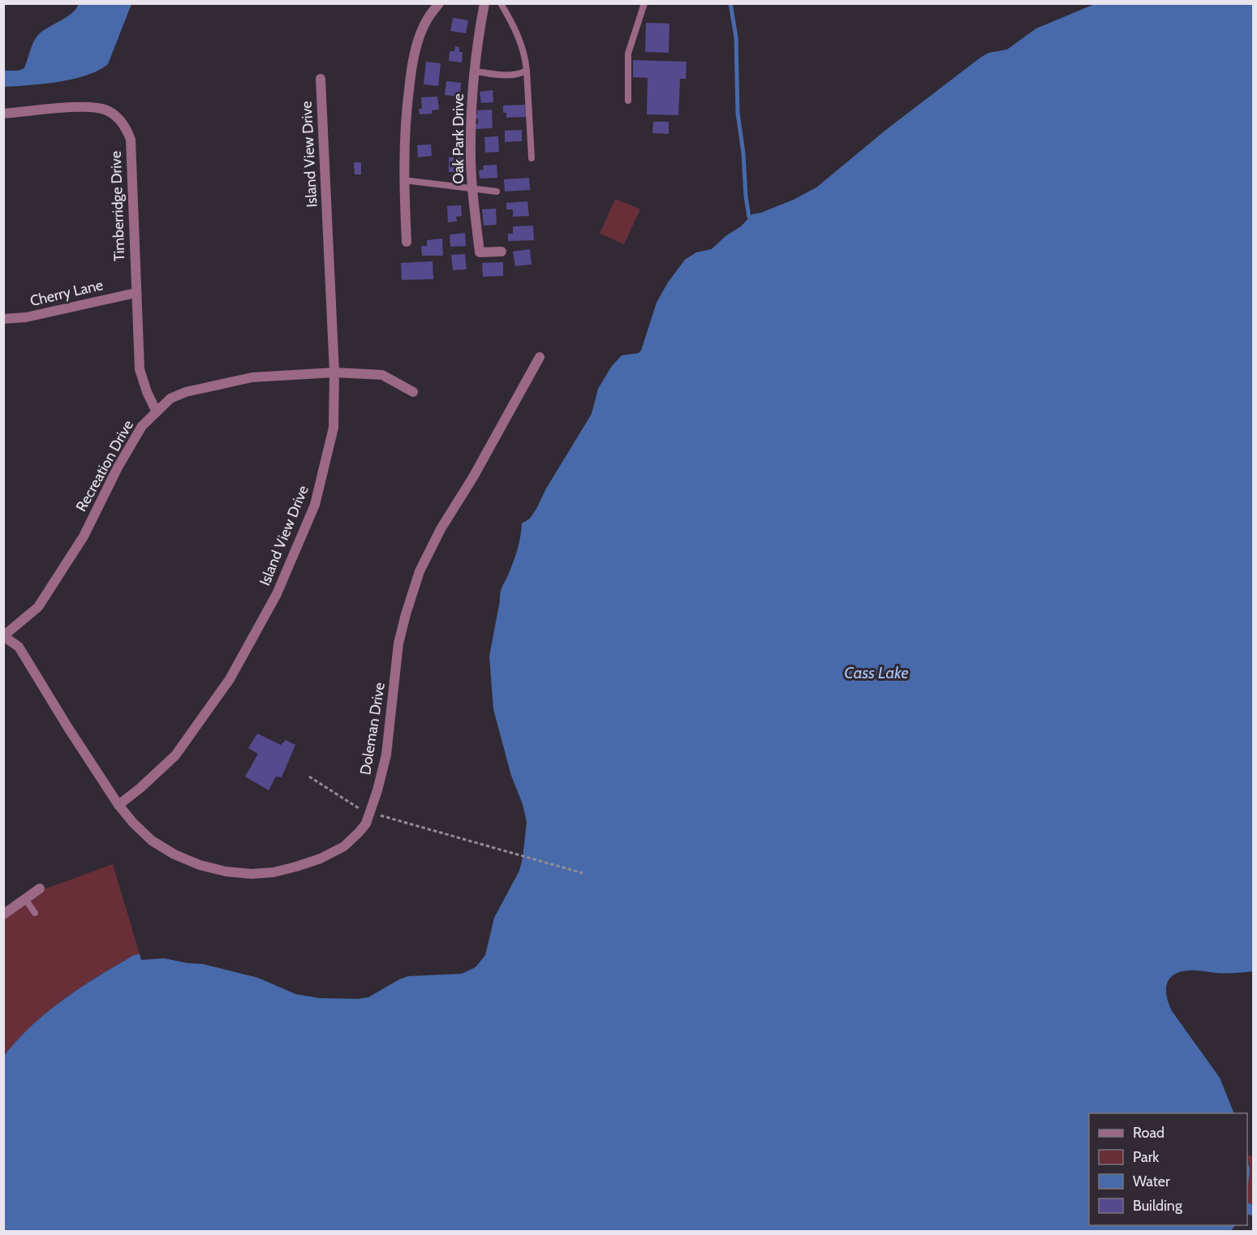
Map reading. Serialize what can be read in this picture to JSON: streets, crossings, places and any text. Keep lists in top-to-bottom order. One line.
{"streets":{"street":["Oak Park Drive","Island View Drive","Timberridge Drive","Cherry Lane","Recreation Drive","Doleman Drive"]},"crossings":[["Island View Drive","Recreation Drive"],["Island View Drive","Doleman Drive"],["Timberridge Drive","Cherry Lane"],["Timberridge Drive","Recreation Drive"],["Recreation Drive","Doleman Drive"]],"water":["Cass Lake"],"legend":["Road","Park","Water","Building"]}
